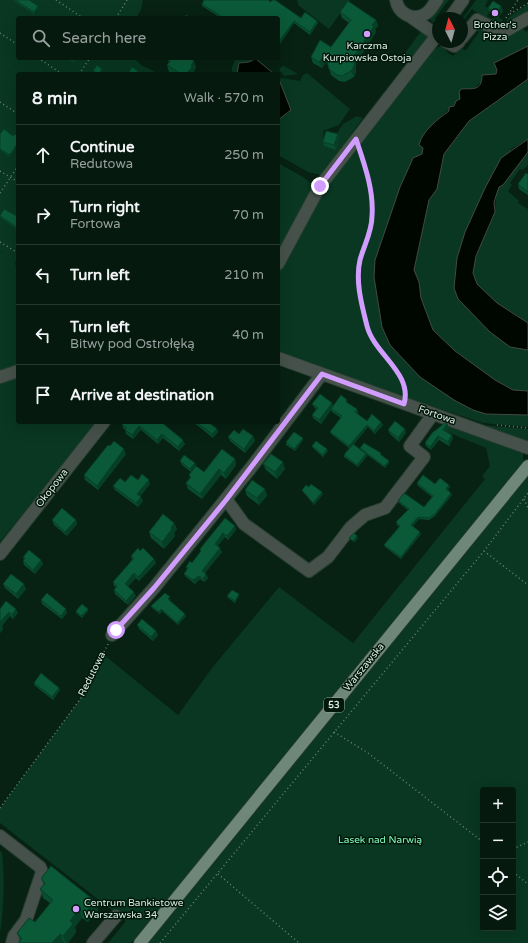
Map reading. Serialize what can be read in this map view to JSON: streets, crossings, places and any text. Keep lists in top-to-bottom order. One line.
{"streets":{"main road":["Warszawska","53"],"street":["Fortowa","Okopowa"],"path":["Redutowa"]},"parks":["Lasek nad Narwią"],"places":["Brother's Pizza","Karczma Kurpiowska Ostoja","Centrum Bankietowe Warszawska 34"],"north":"top","page":{"search":"Search here","heading":["8 min","Walk · 570 m"],"list":[["Continue","Redutowa","250 m"],["Turn right","Fortowa","70 m"],["Turn left","210 m"],["Turn left","Bitwy pod Ostrołęką","40 m"],"Arrive at destination"],"map_buttons":["+","−"]}}
